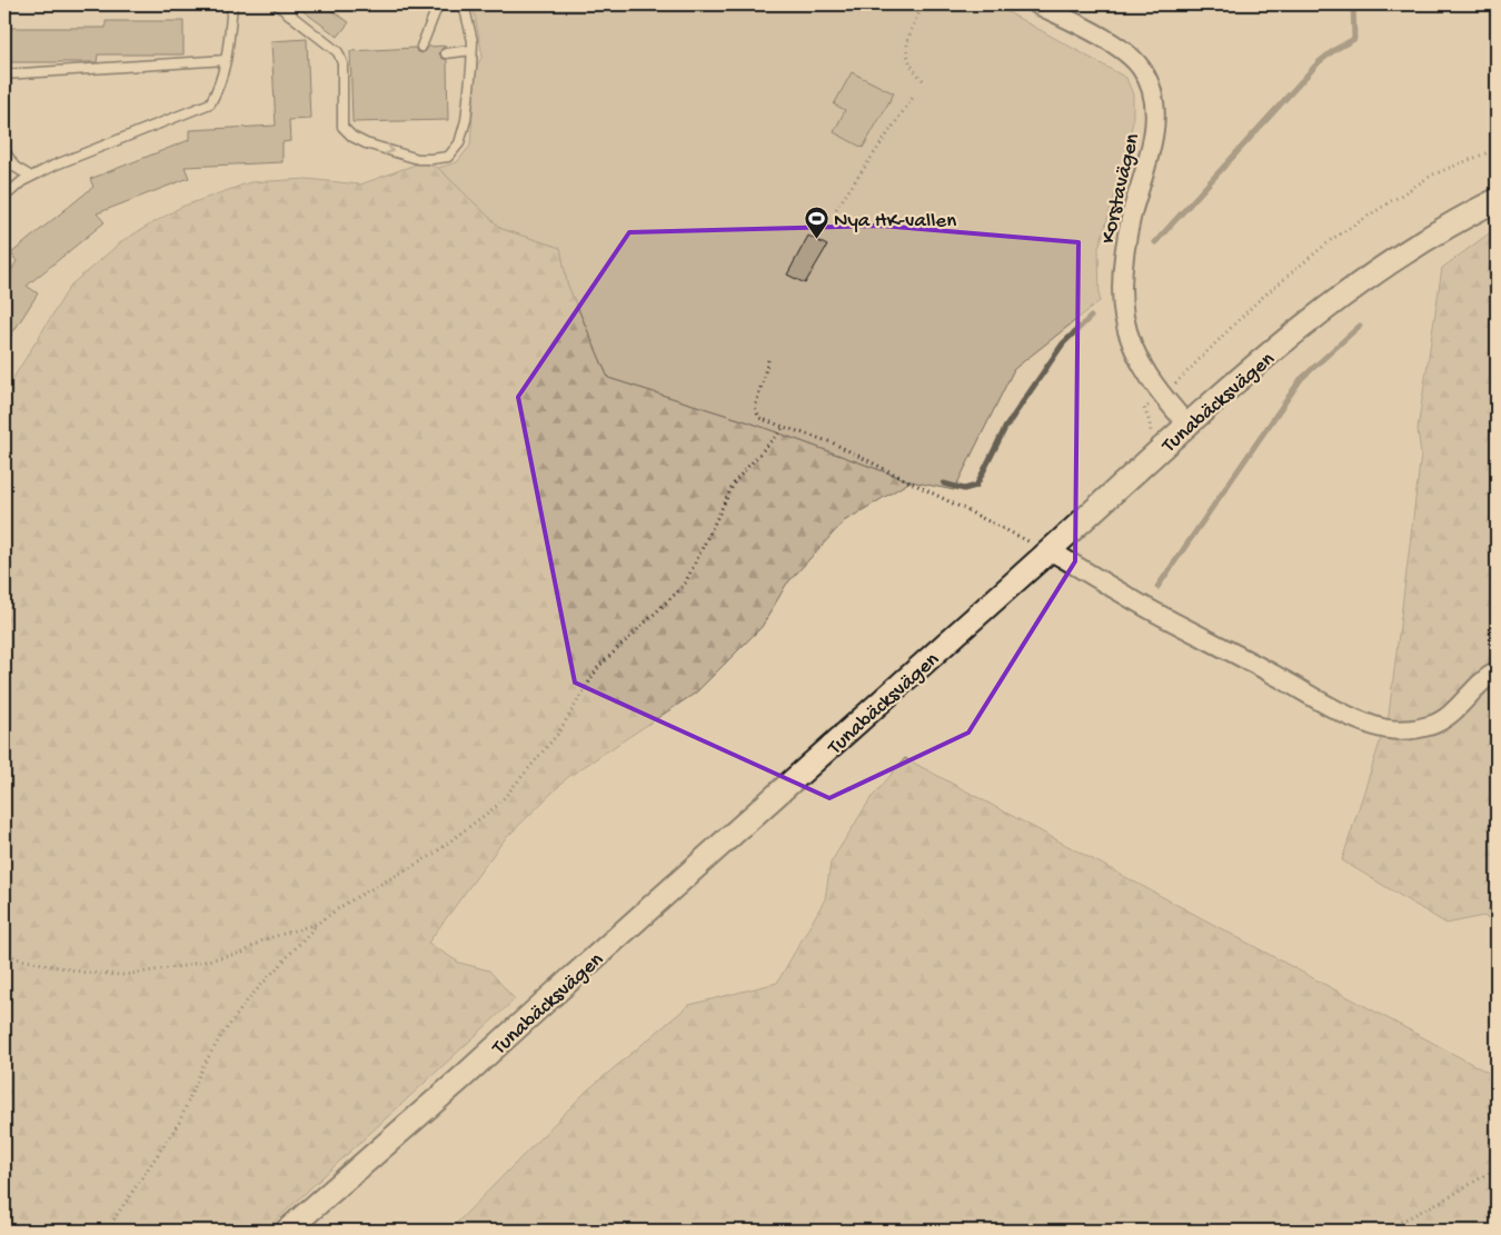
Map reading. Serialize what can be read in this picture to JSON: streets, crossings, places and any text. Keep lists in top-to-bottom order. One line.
{"streets":{"street":["Korstavägen","Tunabäcksvägen"]},"crossings":[["Korstavägen","Tunabäcksvägen"]],"places":{"sports":["Nya HK-vallen"]}}
